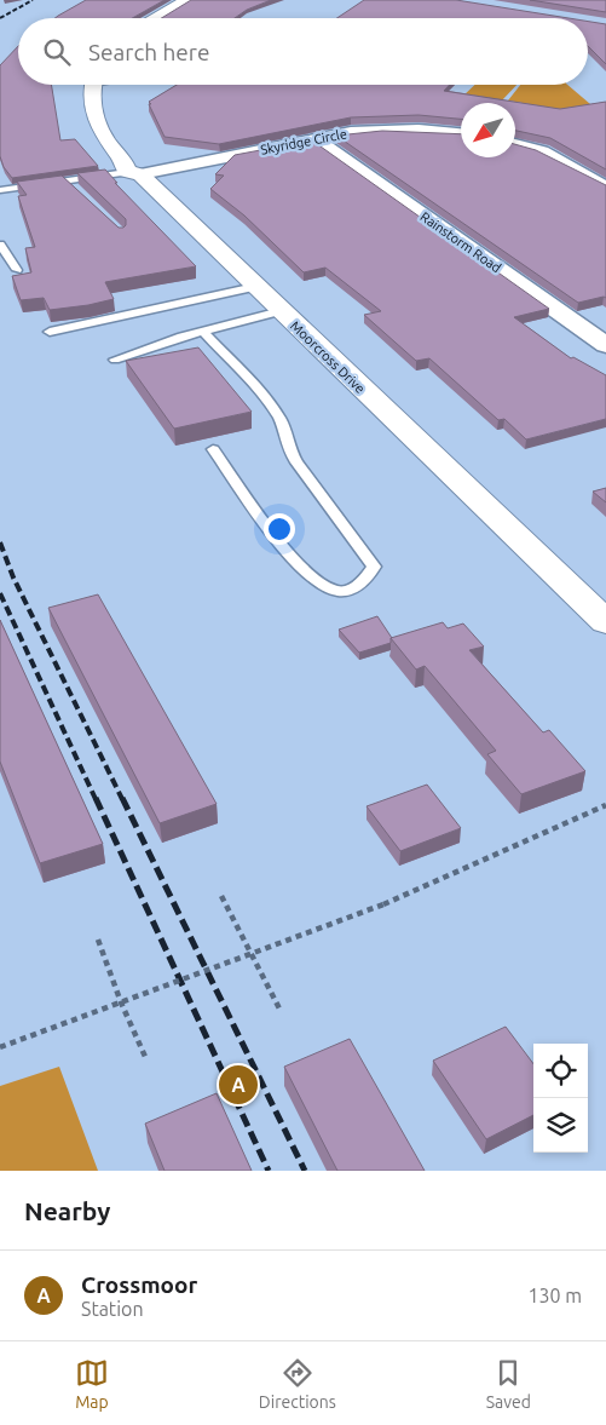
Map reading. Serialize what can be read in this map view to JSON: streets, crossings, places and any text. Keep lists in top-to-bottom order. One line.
{"streets":{"street":["Skyridge Circle","Rainstorm Road","Moorcross Drive"]},"crossings":[["Skyridge Circle","Rainstorm Road"],["Skyridge Circle","Moorcross Drive"]],"north":"bottom left","page":{"search":"Search here","pins":"A","heading":"Nearby","list":[{"mark":"A","name":"Crossmoor","note":"Station","value":"130 m"}],"nav":["Map","Directions","Saved"]}}
